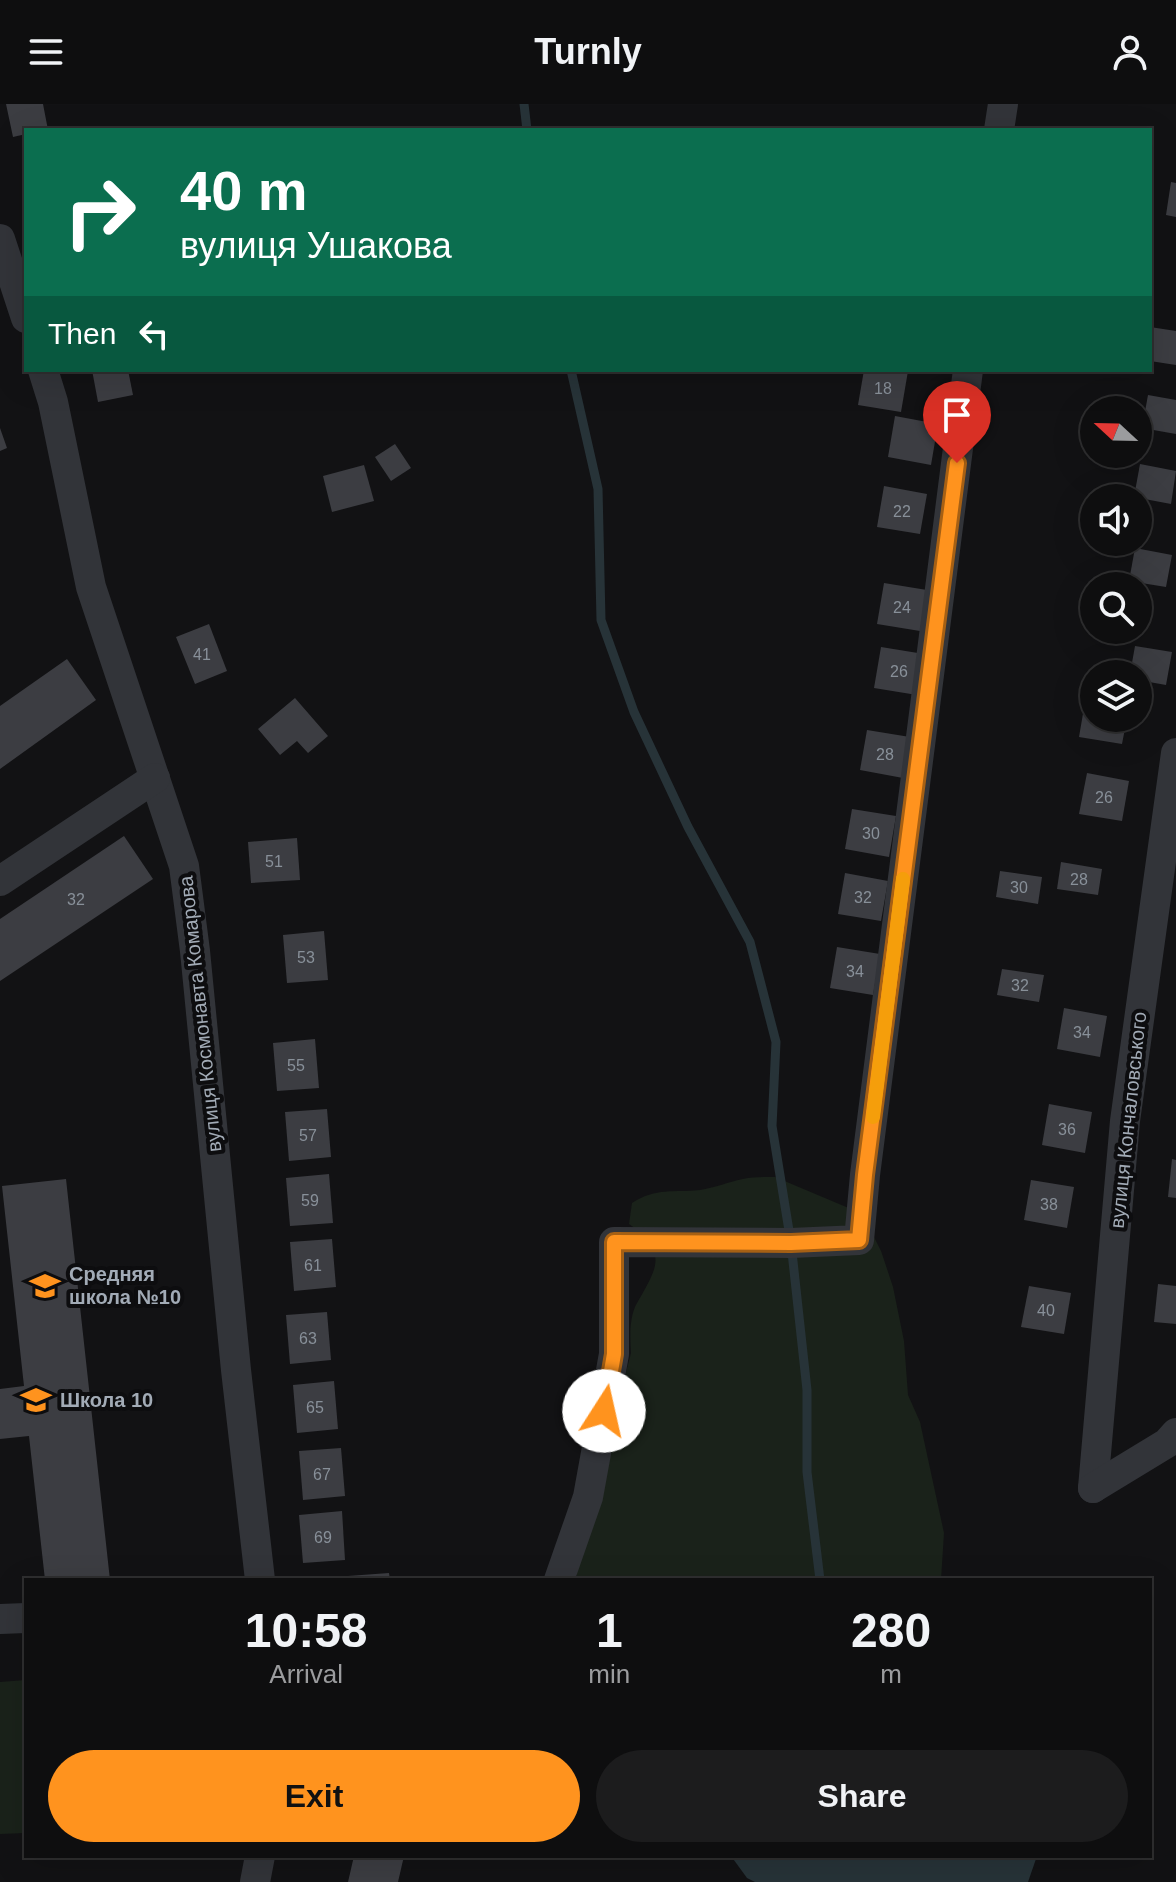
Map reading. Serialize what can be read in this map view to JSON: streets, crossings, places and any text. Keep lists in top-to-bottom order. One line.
{"streets":{"street":["вулиця Космонавта Комарова","вулиця Кончаловського"]},"places":{"school or university":["Средняя школа №10","Школа 10"]},"house_numbers":["18","22","24","41","26","28","26","30","51","28","30","32","32","53","34","32","34","55","36","57","59","38","61","40","63","65","67","69"],"north":"left","page":{"header":"Turnly","turn":["40 m","вулиця Ушакова"],"then":"Then","eta":["10:58","Arrival","1","min","280","m"],"buttons":["Exit","Share"]}}
